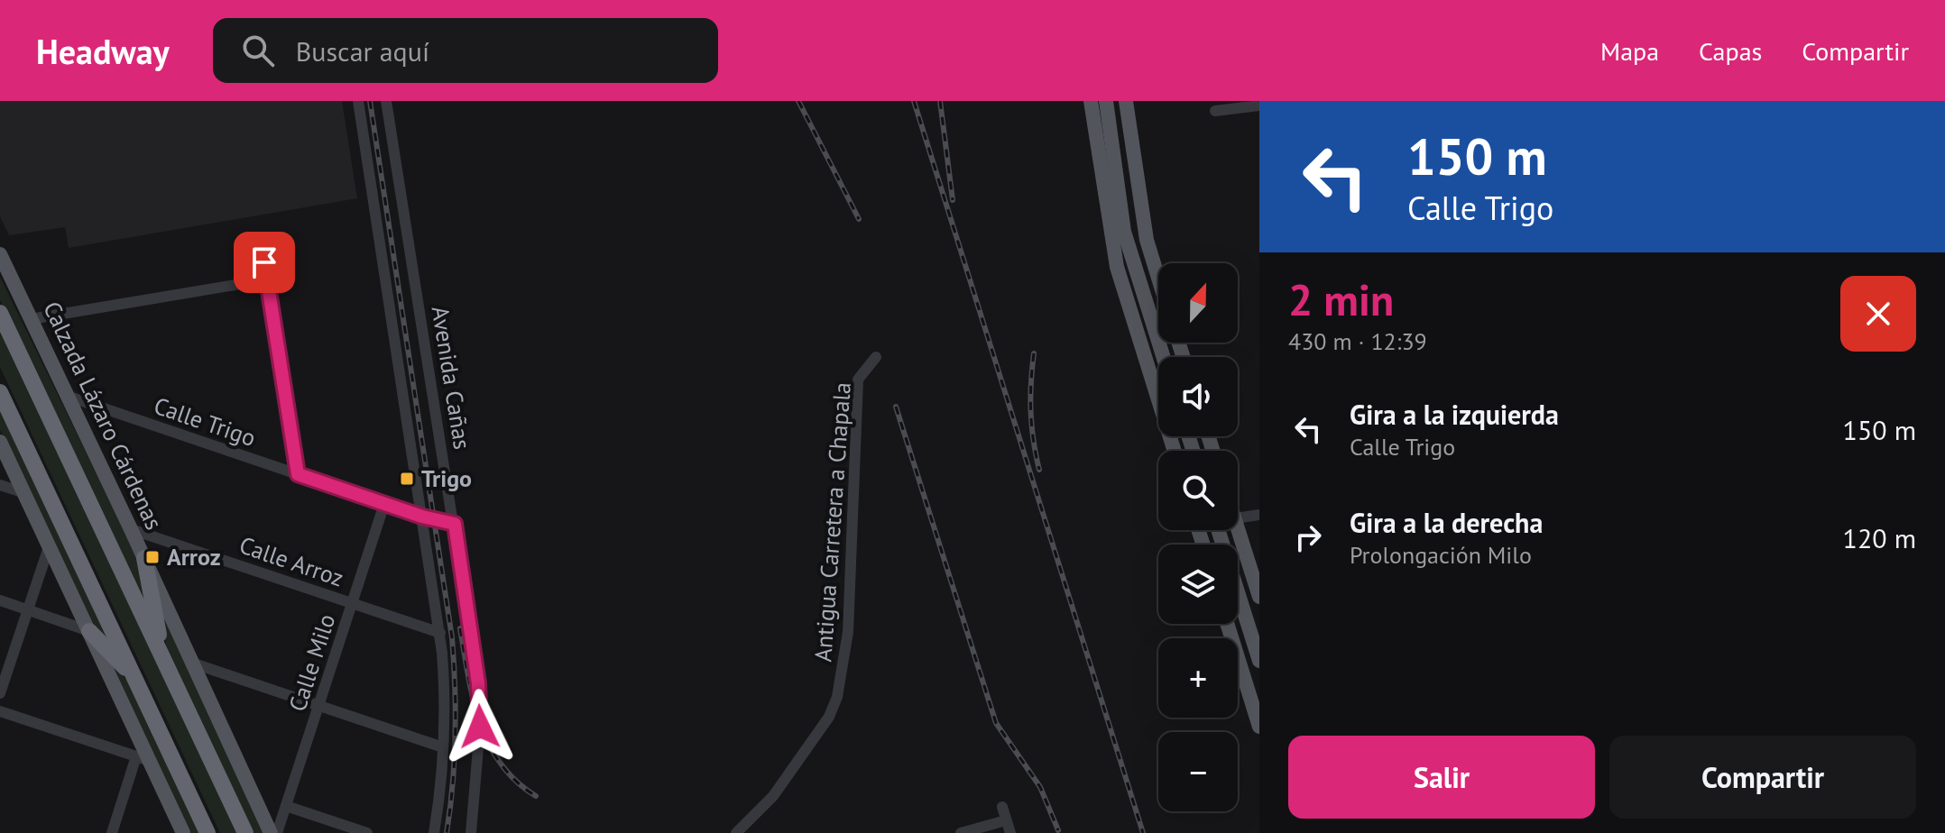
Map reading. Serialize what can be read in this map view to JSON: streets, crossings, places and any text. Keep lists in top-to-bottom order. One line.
{"streets":{"highway":["Calzada Lázaro Cárdenas"],"street":["Avenida Cañas","Calle Trigo","Antigua Carretera a Chapala","Calle Arroz","Calle Milo"]},"crossings":[["Avenida Cañas","Calle Trigo"],["Calzada Lázaro Cárdenas","Calle Trigo"],["Calzada Lázaro Cárdenas","Calle Arroz"],["Calle Trigo","Calle Milo"],["Calle Arroz","Calle Milo"]],"places":{"transit":["Trigo","Arroz"]},"north":"top","page":{"header":"Headway","search":"Buscar aquí","nav":["Mapa","Capas","Compartir"],"turn":["150 m","Calle Trigo"],"heading":["2 min","430 m · 12:39"],"map_buttons":["+","−"],"list":[{"name":"Gira a la izquierda","note":"Calle Trigo","value":"150 m"},{"name":"Gira a la derecha","note":"Prolongación Milo","value":"120 m"}],"buttons":["Salir","Compartir"]}}
